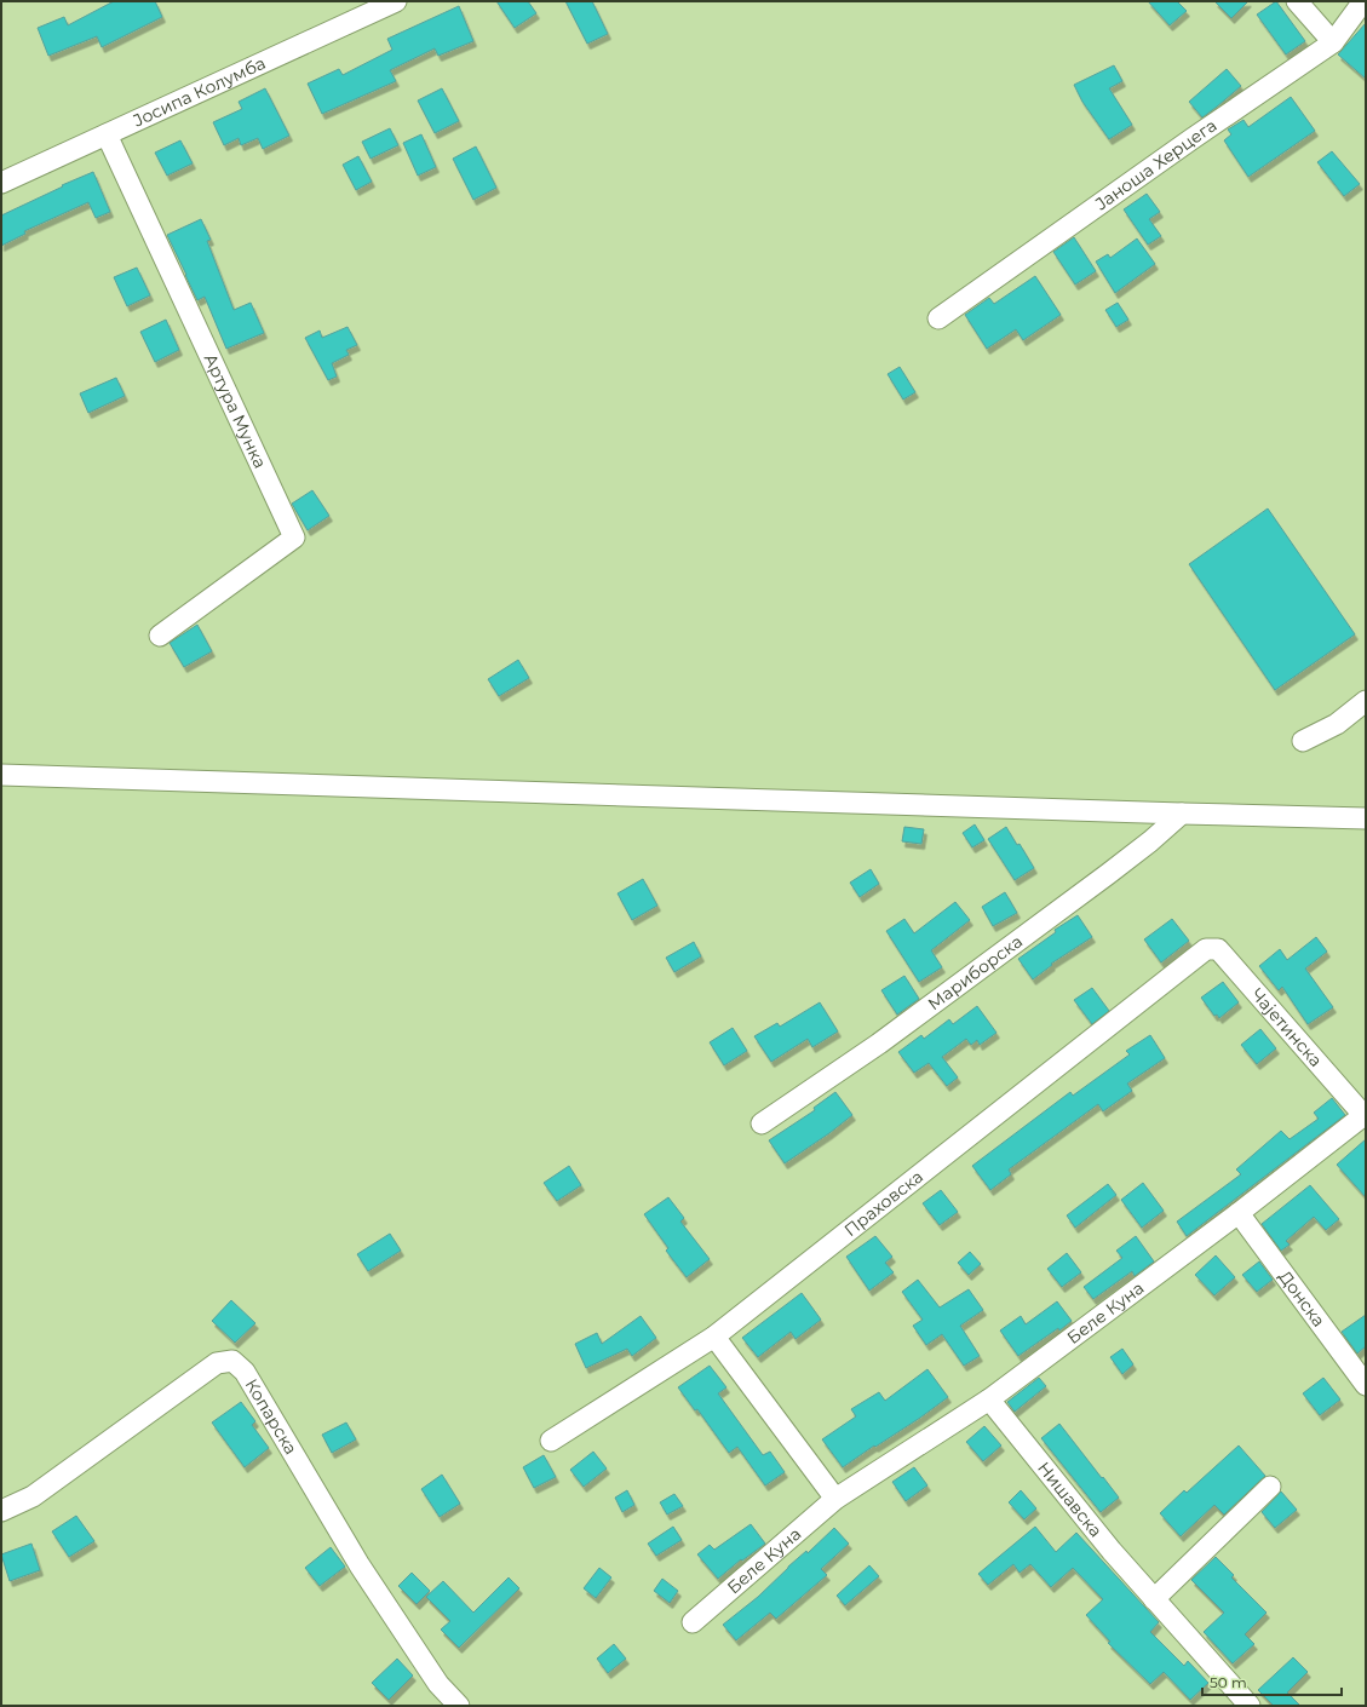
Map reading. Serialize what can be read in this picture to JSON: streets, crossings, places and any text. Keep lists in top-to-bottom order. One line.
{"streets":{"street":["Јосипа Колумба","Јаноша Херцега","Артура Мунка","Мариборска","Чајетинска","Праховска","Донска","Беле Куна","Копарска","Нишавска"]},"crossings":[["Јосипа Колумба","Артура Мунка"],["Чајетинска","Праховска"],["Чајетинска","Беле Куна"],["Донска","Беле Куна"],["Беле Куна","Нишавска"]],"scale_bar":"50 m"}
